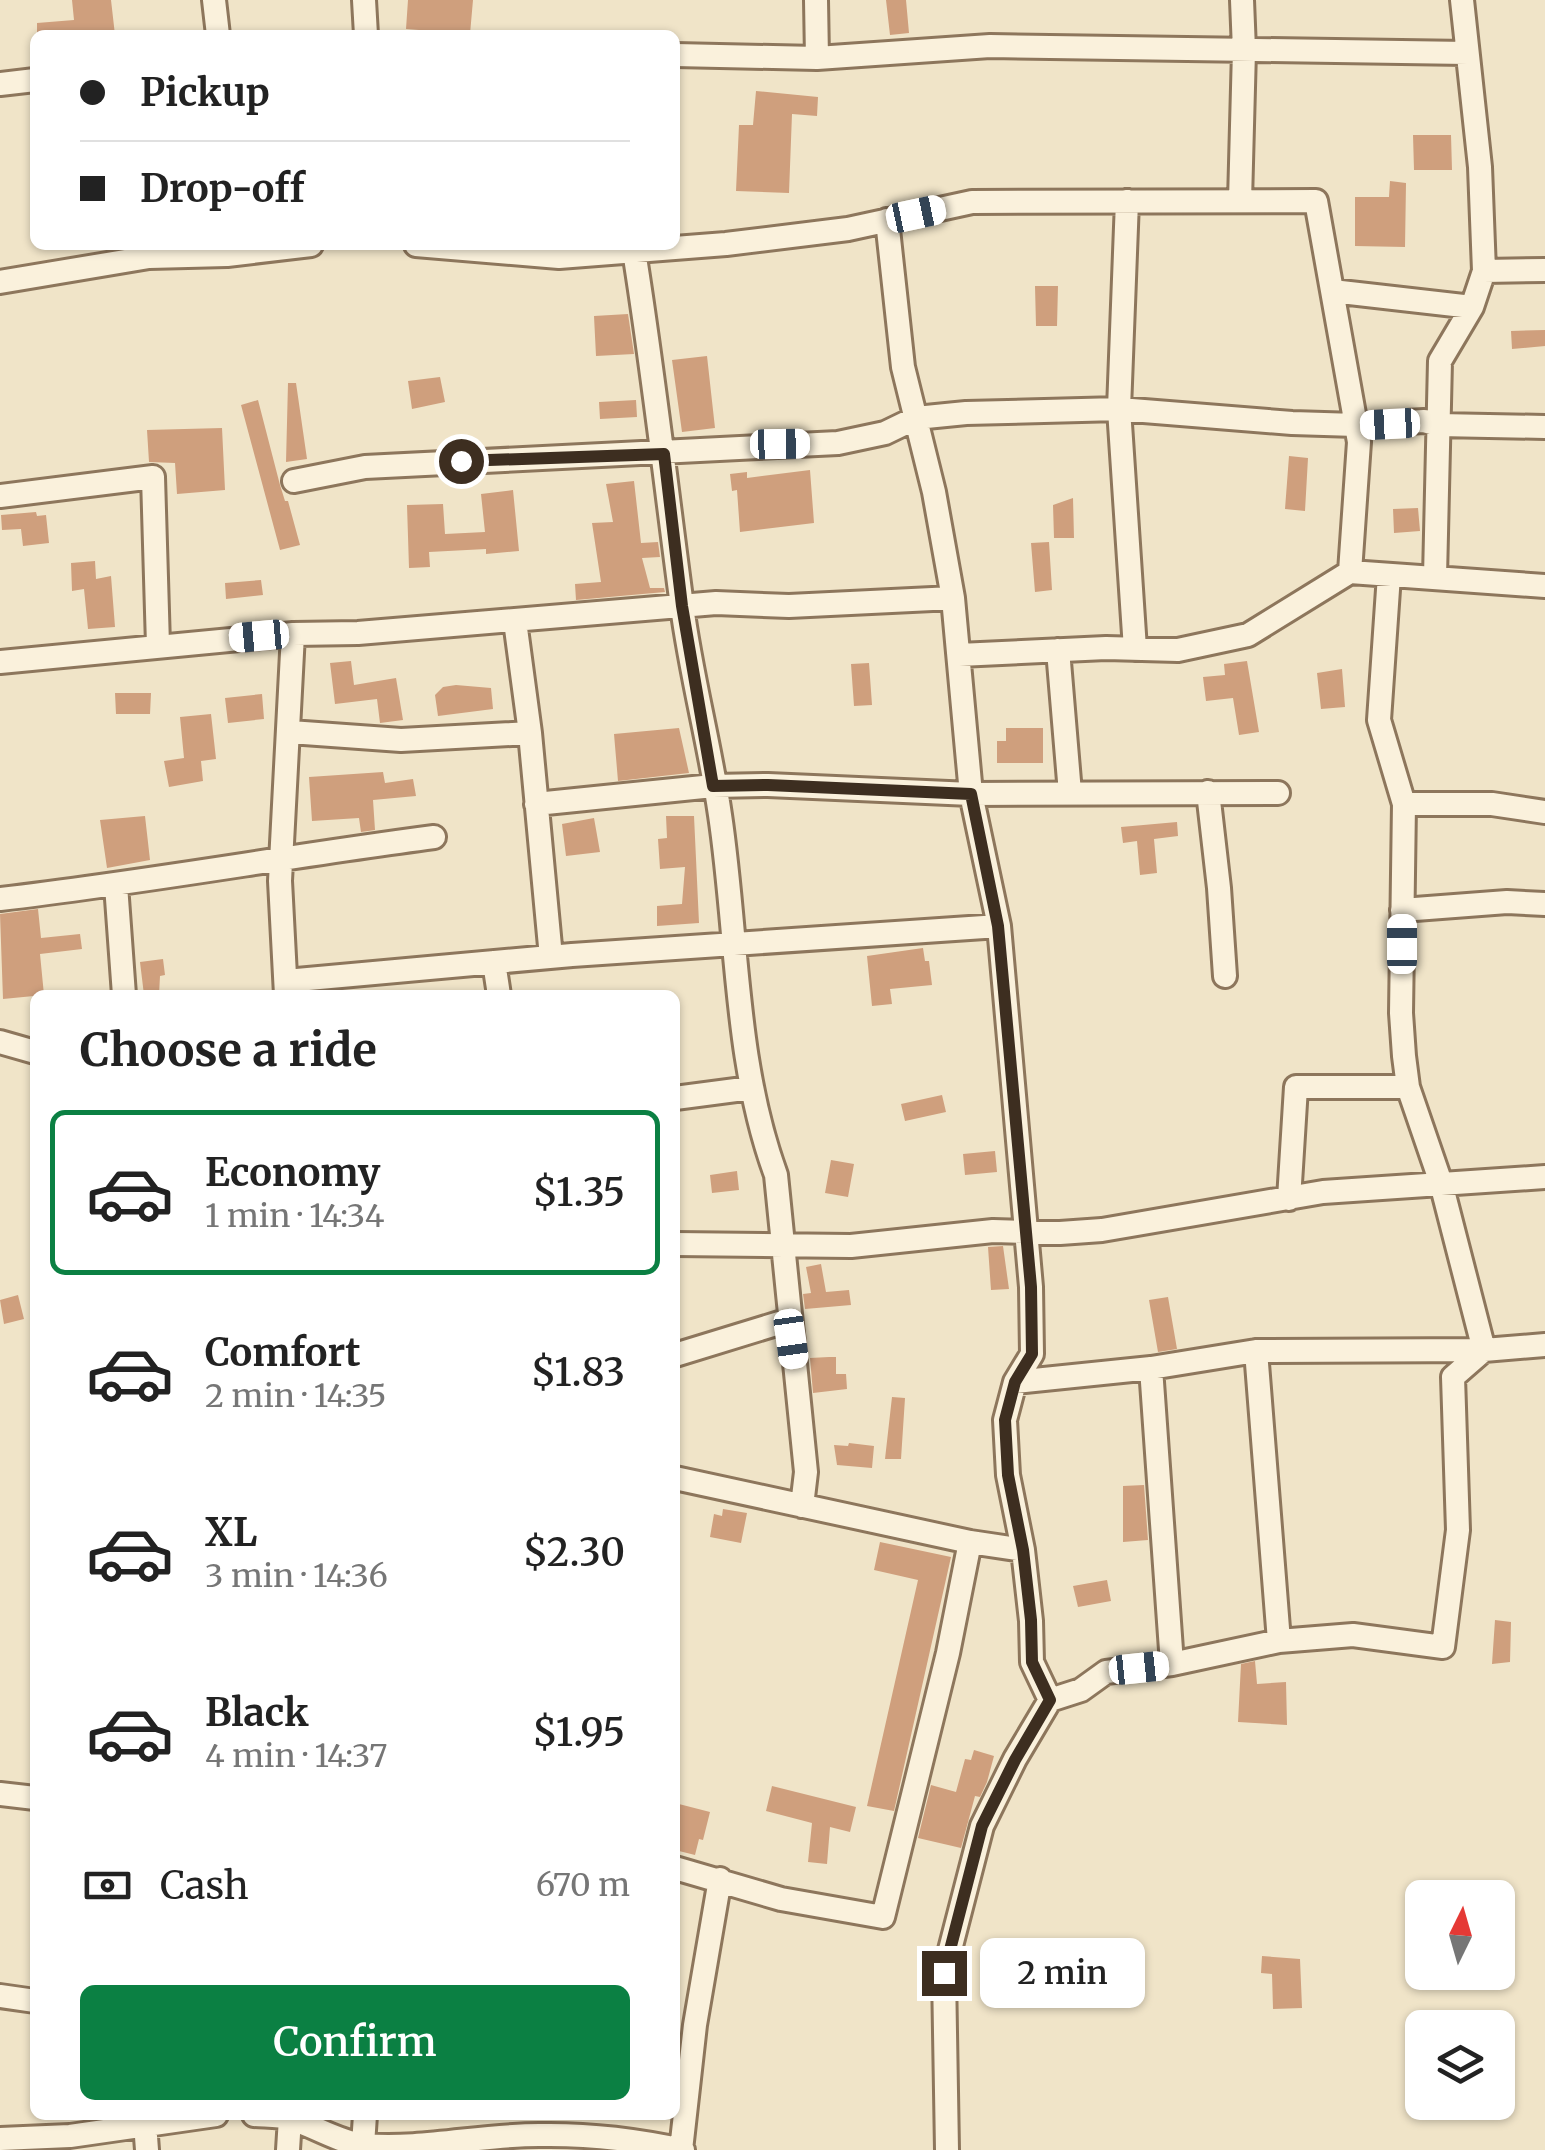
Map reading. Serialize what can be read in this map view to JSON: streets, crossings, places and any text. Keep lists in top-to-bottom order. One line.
{"north":"top","page":{"banner":["Pickup","Drop-off"],"heading":"Choose a ride","list":[{"name":"Economy","note":"1 min · 14:34","value":"$1.35"},{"name":"Comfort","note":"2 min · 14:35","value":"$1.83"},{"name":"XL","note":"3 min · 14:36","value":"$2.30"},{"name":"Black","note":"4 min · 14:37","value":"$1.95"}],"pay":["Cash","670 m"],"bubble":"2 min","buttons":"Confirm"}}
